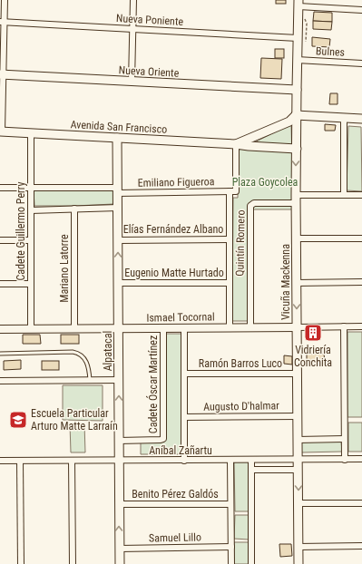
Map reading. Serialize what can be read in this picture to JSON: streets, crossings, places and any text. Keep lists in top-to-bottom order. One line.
{"streets":{"main road":["Nueva Oriente","Avenida San Francisco","Vicuña Mackenna","Alpatacal"],"street":["Nueva Poniente","Bulnes","Emiliano Figueroa","Elías Fernández Albano","Cadete Guillermo Perry","Quintín Romero","Mariano Latorre","Eugenio Matte Hurtado","Ismael Tocornal","Ramón Barros Luco","Cadete Óscar Martínez","Augusto D'halmar","Aníbal Zañartu","Benito Pérez Galdós","Samuel Lillo"]},"crossings":[["Nueva Poniente","Vicuña Mackenna"],["Bulnes","Vicuña Mackenna"],["Nueva Oriente","Vicuña Mackenna"],["Avenida San Francisco","Cadete Guillermo Perry"],["Avenida San Francisco","Quintín Romero"],["Avenida San Francisco","Vicuña Mackenna"],["Avenida San Francisco","Alpatacal"],["Emiliano Figueroa","Cadete Guillermo Perry"],["Emiliano Figueroa","Quintín Romero"],["Emiliano Figueroa","Alpatacal"],["Elías Fernández Albano","Quintín Romero"],["Elías Fernández Albano","Alpatacal"],["Cadete Guillermo Perry","Ismael Tocornal"],["Quintín Romero","Eugenio Matte Hurtado"],["Quintín Romero","Vicuña Mackenna"],["Quintín Romero","Ismael Tocornal"],["Mariano Latorre","Ismael Tocornal"],["Eugenio Matte Hurtado","Alpatacal"],["Vicuña Mackenna","Ismael Tocornal"],["Vicuña Mackenna","Ramón Barros Luco"],["Vicuña Mackenna","Augusto D'halmar"],["Vicuña Mackenna","Aníbal Zañartu"],["Ismael Tocornal","Alpatacal"],["Ismael Tocornal","Cadete Óscar Martínez"],["Alpatacal","Cadete Óscar Martínez"],["Alpatacal","Aníbal Zañartu"],["Alpatacal","Benito Pérez Galdós"],["Alpatacal","Samuel Lillo"]],"parks":["Plaza Goycolea"],"places":{"building":["Vidriería Conchita"],"school or university":["Escuela Particular Arturo Matte Larraín"]}}
